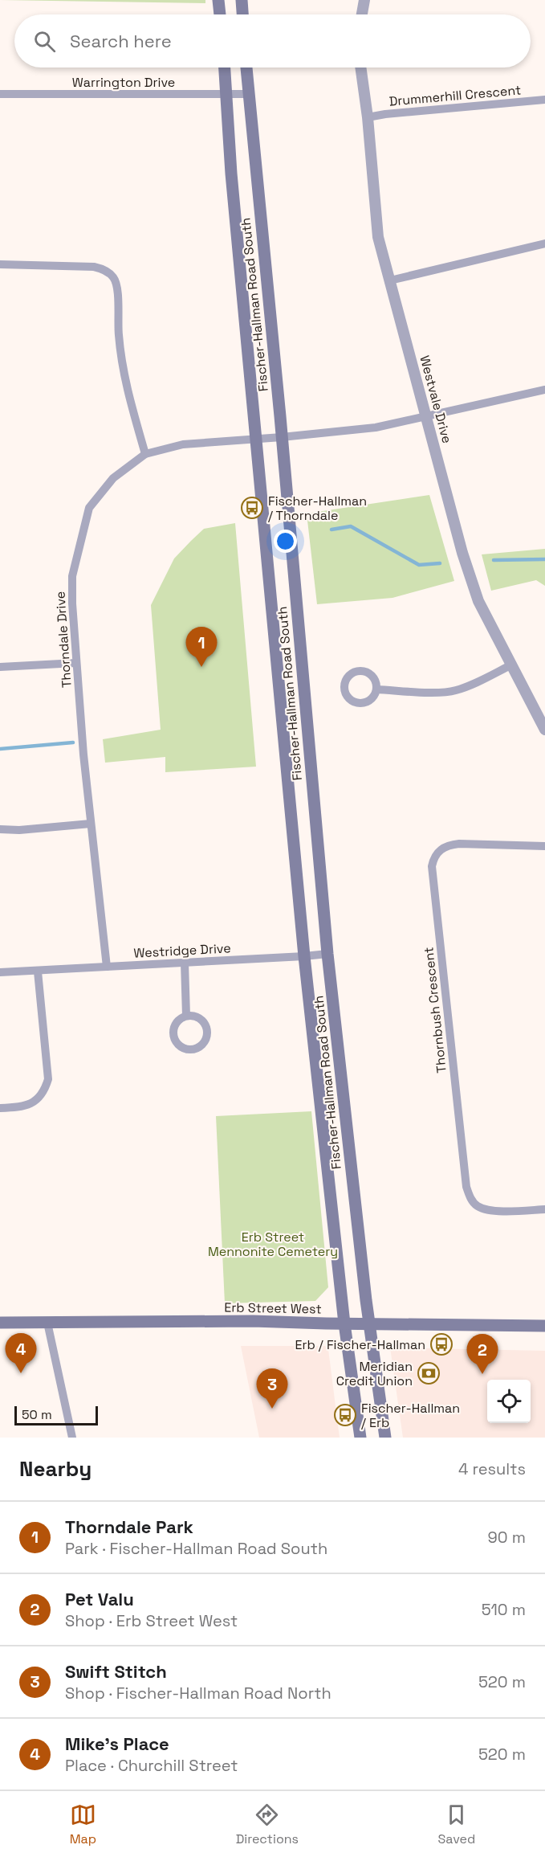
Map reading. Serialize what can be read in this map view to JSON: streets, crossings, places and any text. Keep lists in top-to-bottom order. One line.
{"streets":{"main road":["Fischer-Hallman Road South","Erb Street West"],"street":["Warrington Drive","Drummerhill Crescent","Westvale Drive","Thorndale Drive","Westridge Drive","Thornbush Crescent"]},"crossings":[["Warrington Drive","Fischer-Hallman Road South"],["Drummerhill Crescent","Westvale Drive"],["Fischer-Hallman Road South","Thorndale Drive"],["Fischer-Hallman Road South","Westridge Drive"],["Fischer-Hallman Road South","Erb Street West"],["Westvale Drive","Thorndale Drive"],["Thorndale Drive","Westridge Drive"]],"parks":["Erb Street Mennonite Cemetery"],"places":{"bus stop":["Fischer-Hallman / Thorndale","Erb / Fischer-Hallman","Fischer-Hallman / Erb"],"bank":["Meridian Credit Union"]},"scale_bar":"50 m","page":{"search":"Search here","pins":["1","4","2","3"],"scale":"50 m","heading":["Nearby","4 results"],"list":[{"mark":"1","name":"Thorndale Park","note":"Park · Fischer-Hallman Road South","value":"90 m"},{"mark":"2","name":"Pet Valu","note":"Shop · Erb Street West","value":"510 m"},{"mark":"3","name":"Swift Stitch","note":"Shop · Fischer-Hallman Road North","value":"520 m"},{"mark":"4","name":"Mike's Place","note":"Place · Churchill Street","value":"520 m"}],"nav":["Map","Directions","Saved"]}}
